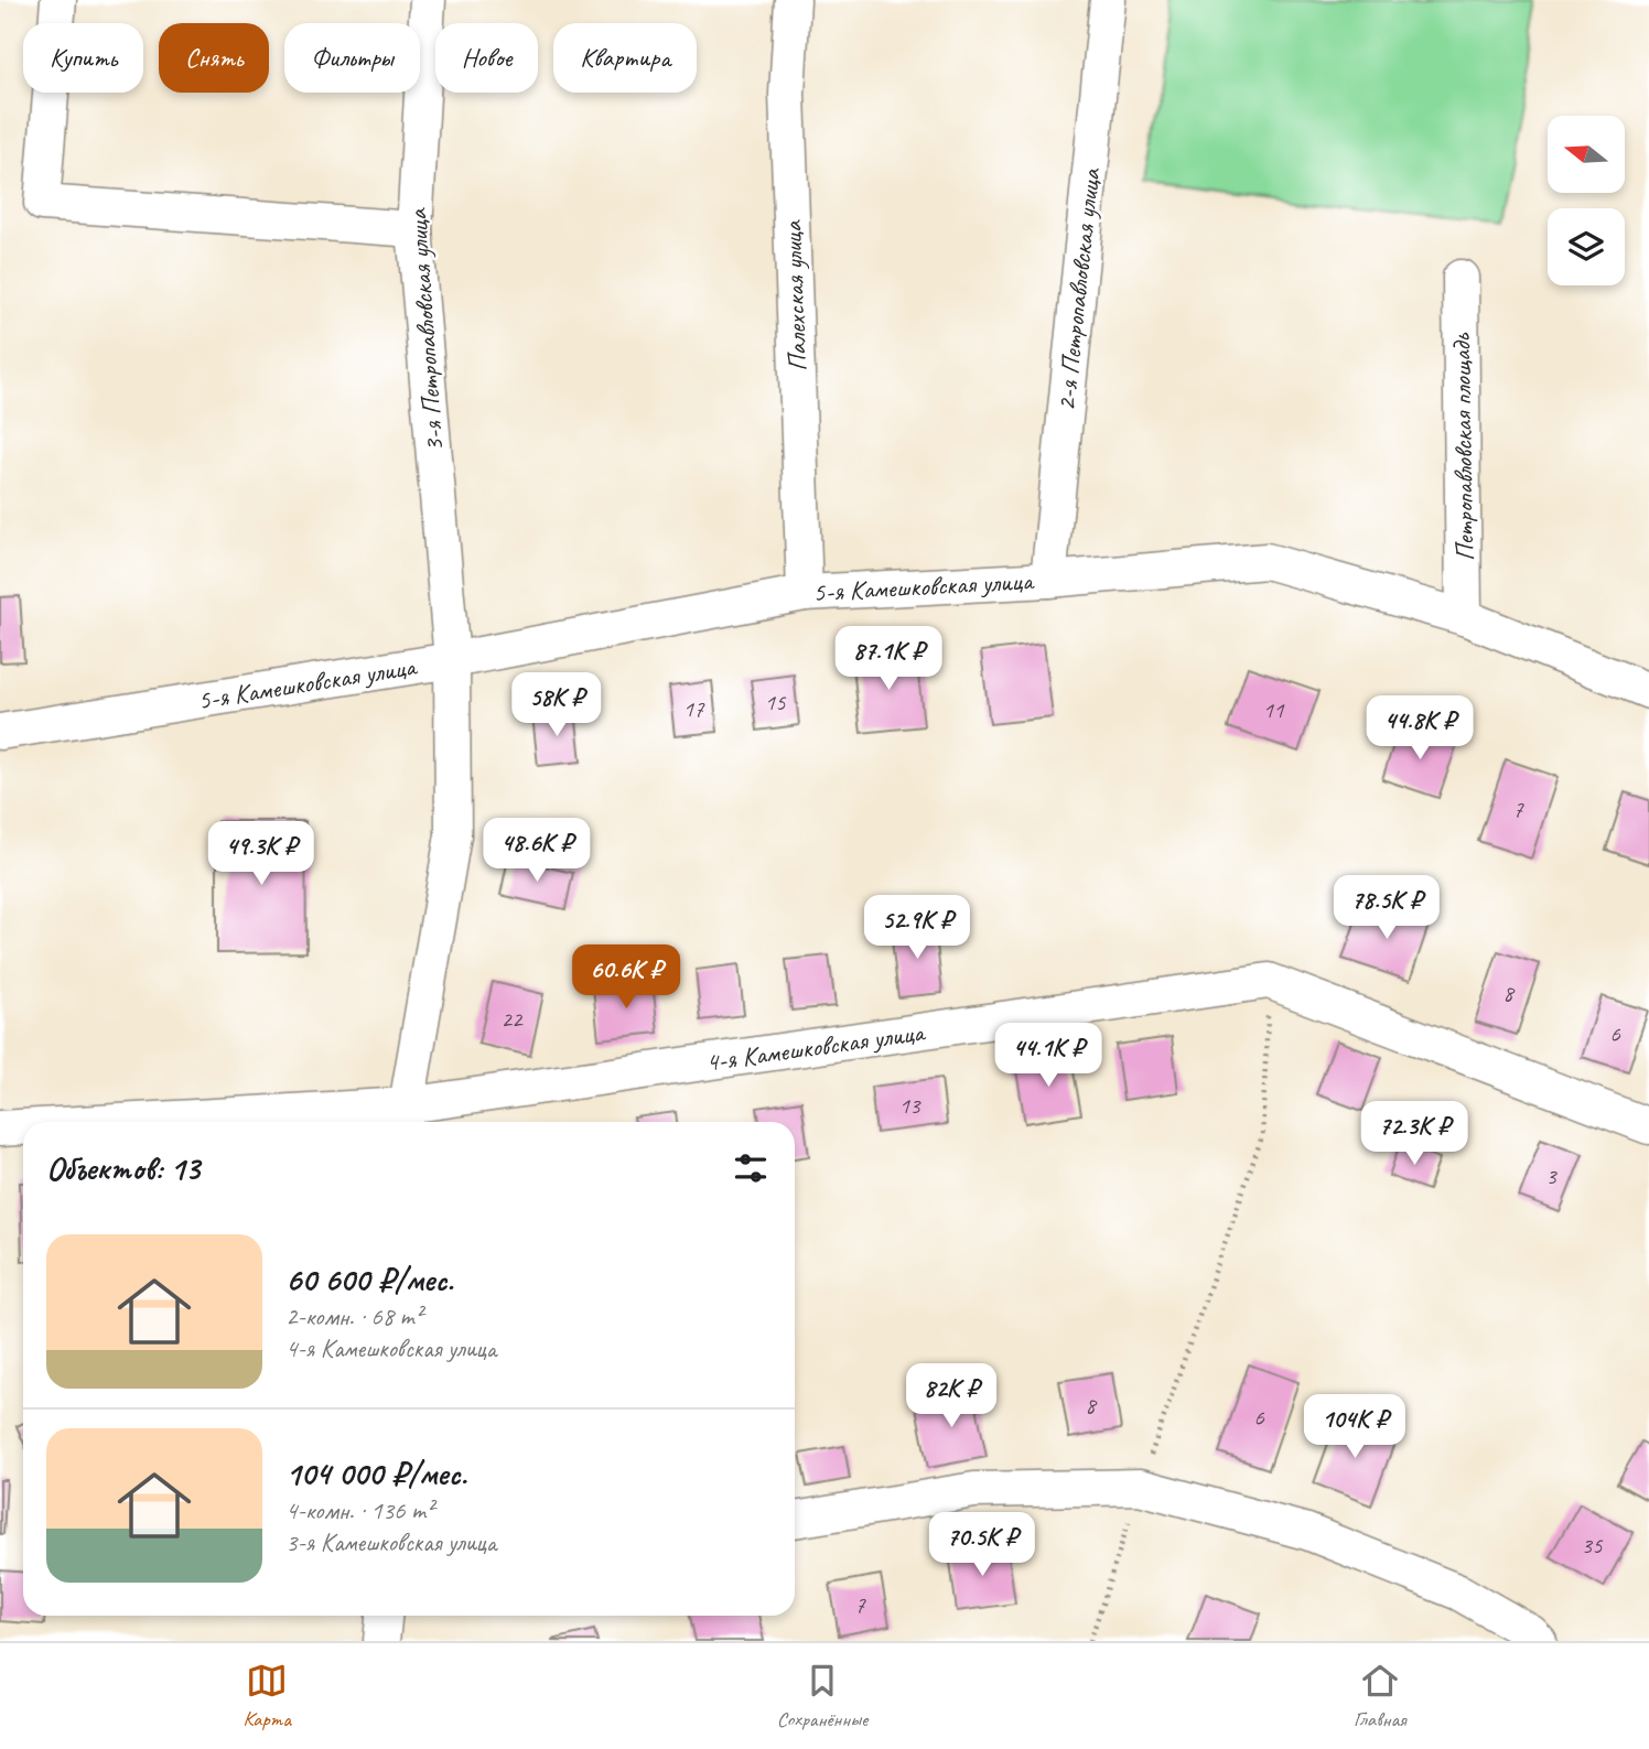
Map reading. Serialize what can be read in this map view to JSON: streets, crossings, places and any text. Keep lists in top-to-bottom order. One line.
{"streets":{"street":["2-я Петропавловская улица","Палехская улица","3-я Петропавловская улица","Петропавловская площадь","5-я Камешковская улица","4-я Камешковская улица"]},"crossings":[["2-я Петропавловская улица","5-я Камешковская улица"],["Палехская улица","5-я Камешковская улица"],["3-я Петропавловская улица","5-я Камешковская улица"],["3-я Петропавловская улица","4-я Камешковская улица"],["Петропавловская площадь","5-я Камешковская улица"]],"house_numbers":["15","17","11","7","8","22","6","13","3","8","6","35","7"],"north":"left","page":{"chip":["Купить","Снять","Фильтры","Новое","Квартира"],"price":["87.1K ₽","58K ₽","44.8K ₽","48.6K ₽","49.3K ₽","78.5K ₽","52.9K ₽","60.6K ₽","44.1K ₽","72.3K ₽","82K ₽","104K ₽","70.5K ₽"],"heading":"Объектов: 13","list":[{"name":"60 600 ₽/мес.","note":"2-комн. · 68 m² · 4-я Камешковская улица"},{"name":"104 000 ₽/мес.","note":"4-комн. · 136 m² · 3-я Камешковская улица"}],"tabs":["Карта","Сохранённые","Главная"]}}
